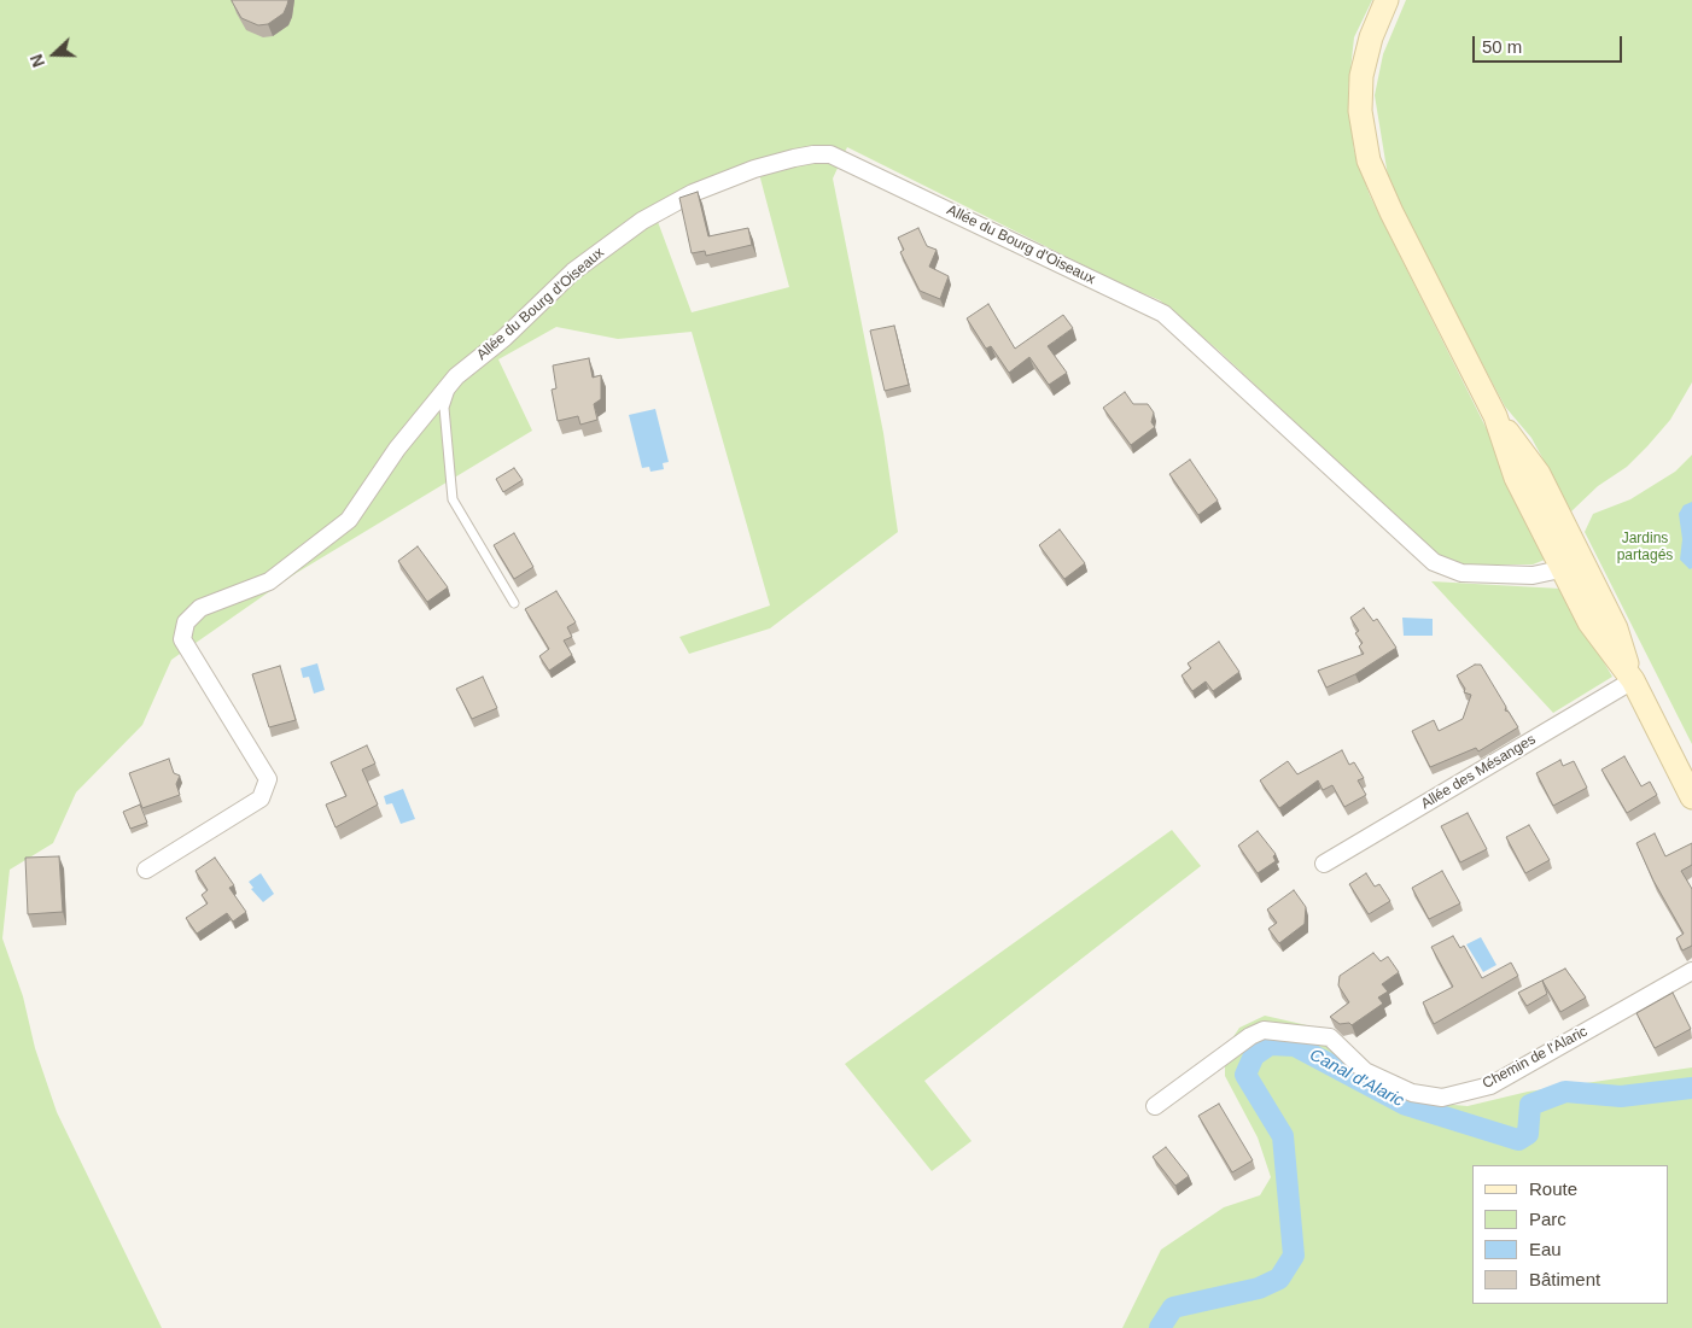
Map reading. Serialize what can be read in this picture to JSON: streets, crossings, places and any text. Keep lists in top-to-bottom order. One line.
{"streets":{"street":["Allée du Bourg d'Oiseaux","Allée des Mésanges","Chemin de l'Alaric"]},"water":["Canal d'Alaric"],"parks":["Jardins partagés"],"legend":["Route","Parc","Eau","Bâtiment"],"scale_bar":"50 m","north":"left"}
